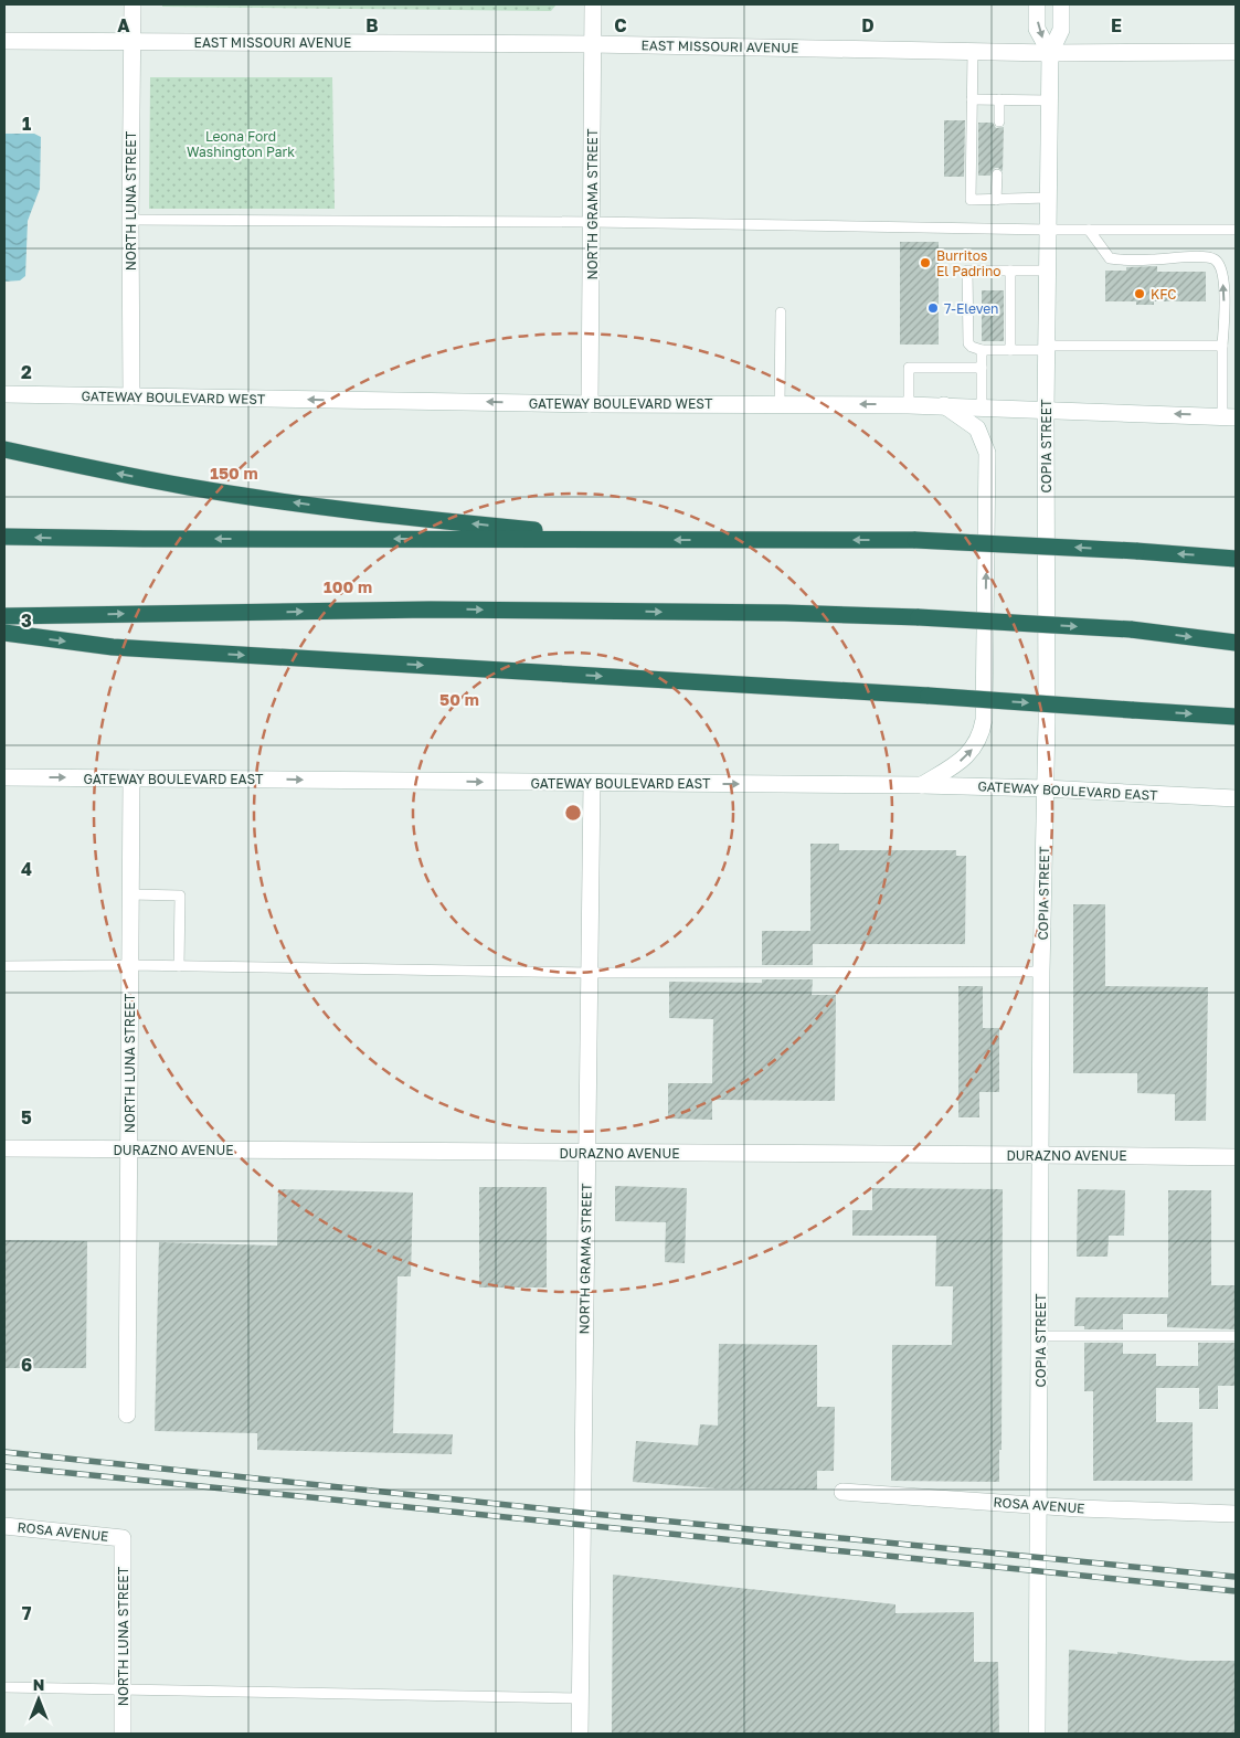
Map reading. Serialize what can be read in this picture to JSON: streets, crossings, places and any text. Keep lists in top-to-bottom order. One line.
{"streets":{"street":["EAST MISSOURI AVENUE","NORTH LUNA STREET","NORTH GRAMA STREET","GATEWAY BOULEVARD WEST","COPIA STREET","GATEWAY BOULEVARD EAST","DURAZNO AVENUE","ROSA AVENUE"]},"crossings":[["EAST MISSOURI AVENUE","NORTH LUNA STREET"],["EAST MISSOURI AVENUE","NORTH GRAMA STREET"],["EAST MISSOURI AVENUE","COPIA STREET"],["NORTH LUNA STREET","GATEWAY BOULEVARD WEST"],["NORTH LUNA STREET","GATEWAY BOULEVARD EAST"],["NORTH LUNA STREET","DURAZNO AVENUE"],["NORTH LUNA STREET","ROSA AVENUE"],["NORTH GRAMA STREET","GATEWAY BOULEVARD WEST"],["NORTH GRAMA STREET","GATEWAY BOULEVARD EAST"],["NORTH GRAMA STREET","DURAZNO AVENUE"],["GATEWAY BOULEVARD WEST","COPIA STREET"],["COPIA STREET","GATEWAY BOULEVARD EAST"],["COPIA STREET","DURAZNO AVENUE"],["COPIA STREET","ROSA AVENUE"]],"one_way":["GATEWAY BOULEVARD WEST","GATEWAY BOULEVARD EAST"],"parks":["Leona Ford Washington Park"],"places":["Burritos El Padrino","KFC","7-Eleven"],"north":"top","grid":{"columns":["A","B","C","D","E"],"rows":["1","2","3","4","5","6","7"]},"rings":["150 m","100 m","50 m"]}
